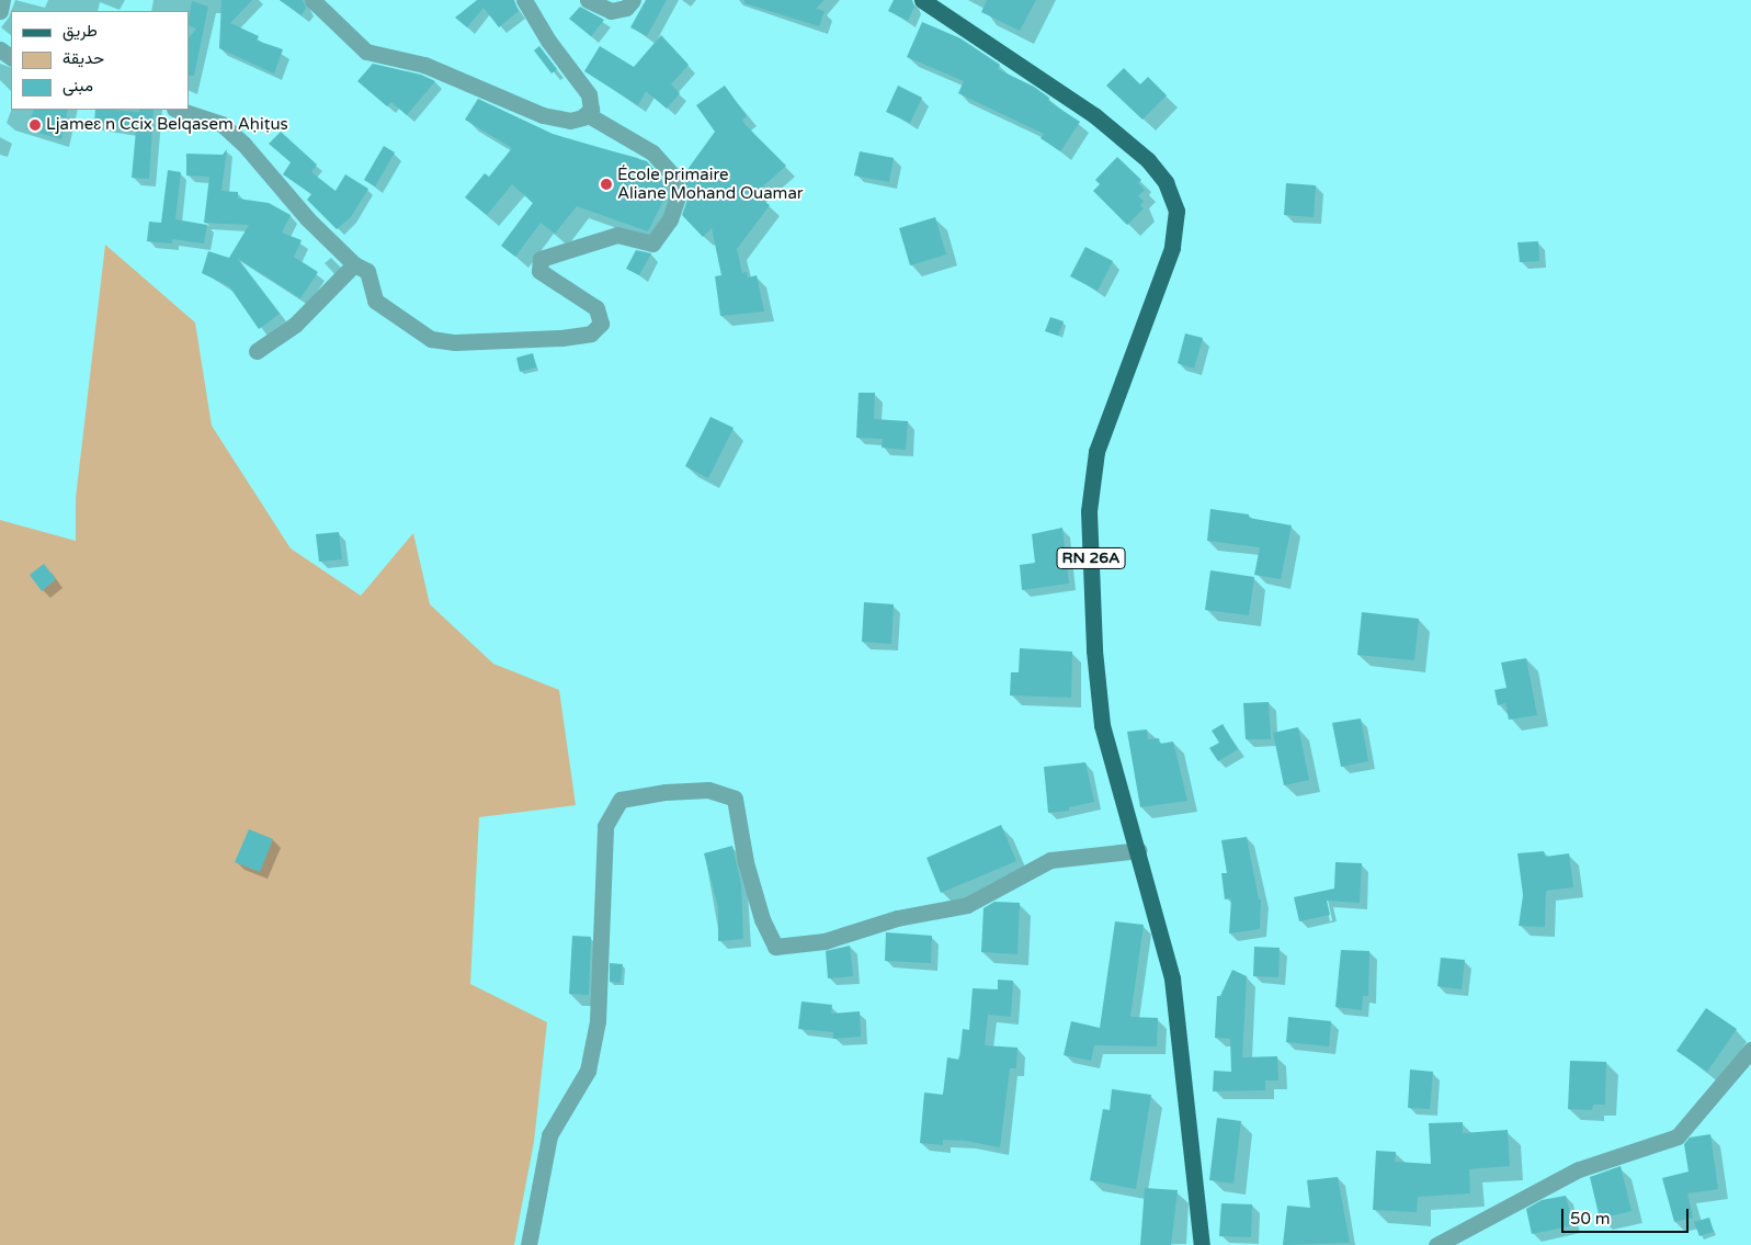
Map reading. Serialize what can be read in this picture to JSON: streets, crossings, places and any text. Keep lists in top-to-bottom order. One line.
{"streets":{"main road":["RN 26A"]},"places":["Ljameɛ n Ccix Belqasem Aḥiṭus","École primaire Aliane Mohand Ouamar"],"legend":["طريق","حديقة","مبنى"],"scale_bar":"50 m"}
